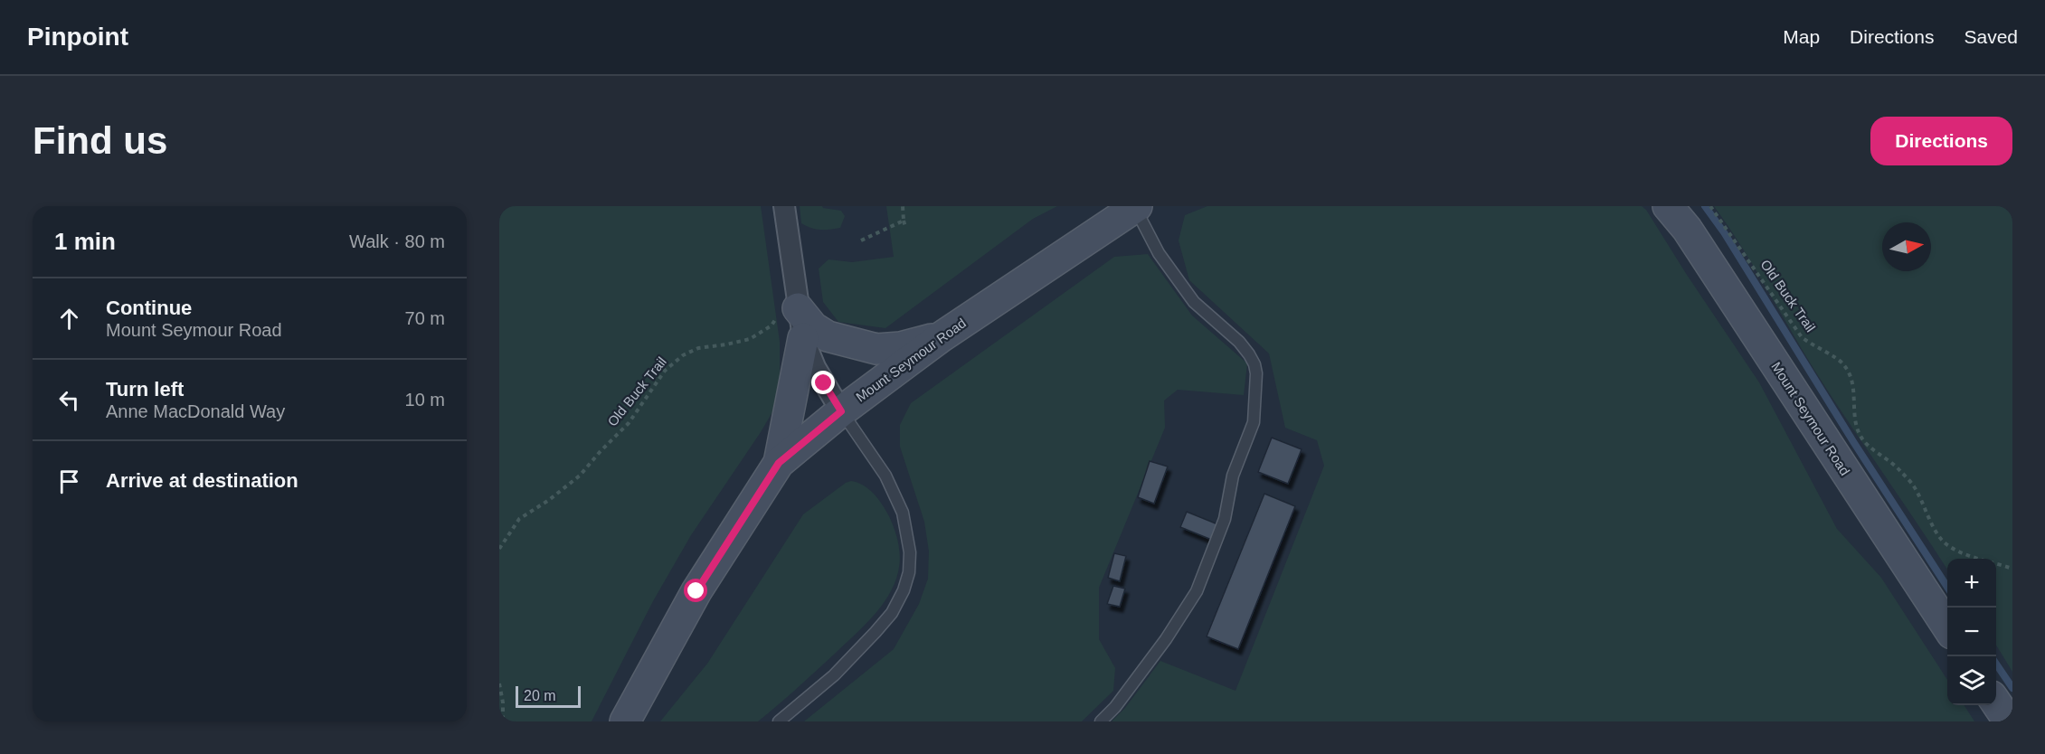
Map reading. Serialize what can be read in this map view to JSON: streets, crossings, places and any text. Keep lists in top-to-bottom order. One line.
{"streets":{"street":["Mount Seymour Road"],"path":["Old Buck Trail"]},"scale_bar":"20 m","north":"right","page":{"header":"Pinpoint","nav":["Map","Directions","Saved"],"buttons":"Directions","title":"Find us","heading":["1 min","Walk · 80 m"],"list":[["Continue","Mount Seymour Road","70 m"],["Turn left","Anne MacDonald Way","10 m"],"Arrive at destination"],"map_buttons":["+","−"],"scale":"20 m"}}
